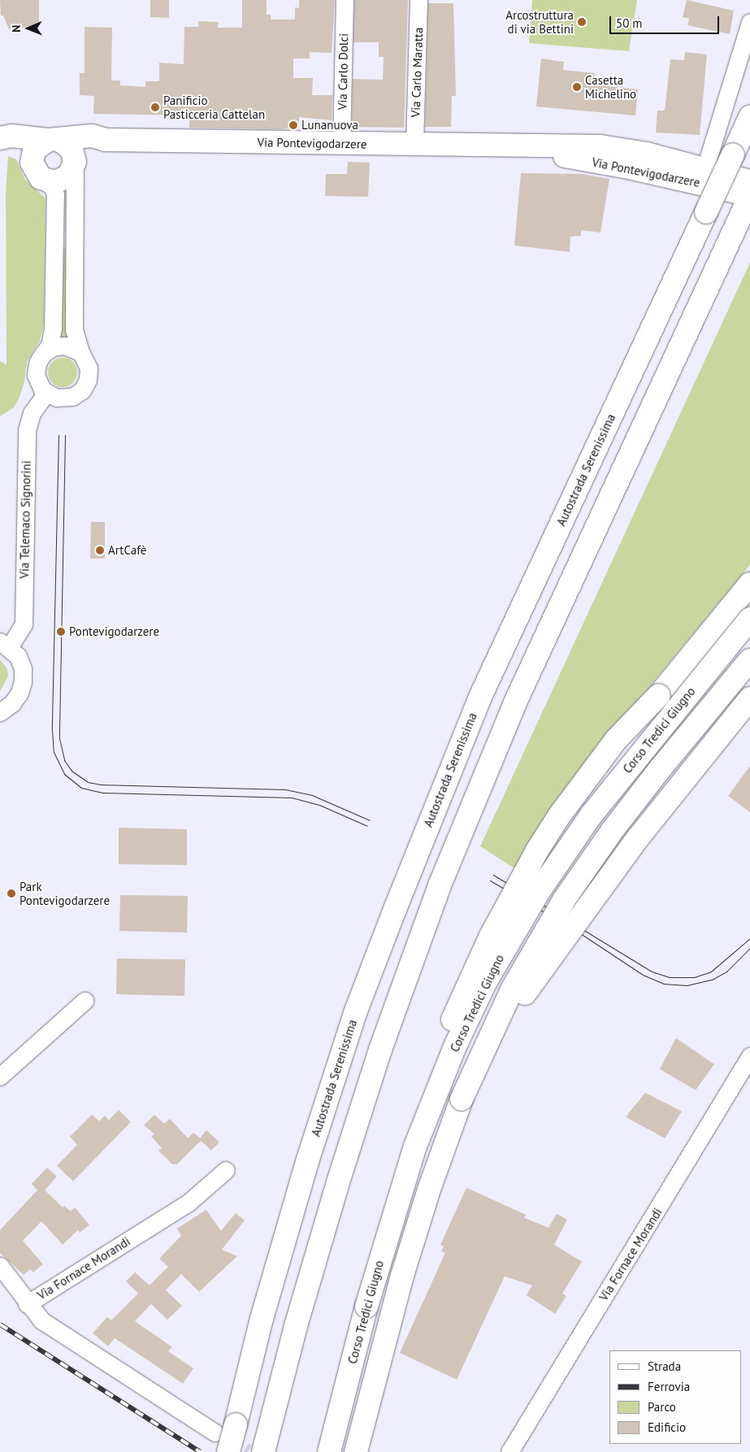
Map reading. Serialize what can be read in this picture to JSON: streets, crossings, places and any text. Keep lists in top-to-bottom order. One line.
{"streets":{"main road":["Via Pontevigodarzere","Autostrada Serenissima","Corso Tredici Giugno"],"street":["Via Carlo Dolci","Via Carlo Maratta","Via Telemaco Signorini","Via Fornace Morandi"]},"crossings":[["Via Carlo Dolci","Via Pontevigodarzere"],["Via Carlo Maratta","Via Pontevigodarzere"]],"places":["Arcostruttura di via Bettini","Casetta Michelino","Panificio Pasticceria Cattelan","Lunanuova","ArtCafè","Pontevigodarzere","Park Pontevigodarzere"],"legend":["Strada","Ferrovia","Parco","Edificio"],"scale_bar":"50 m","north":"left"}
